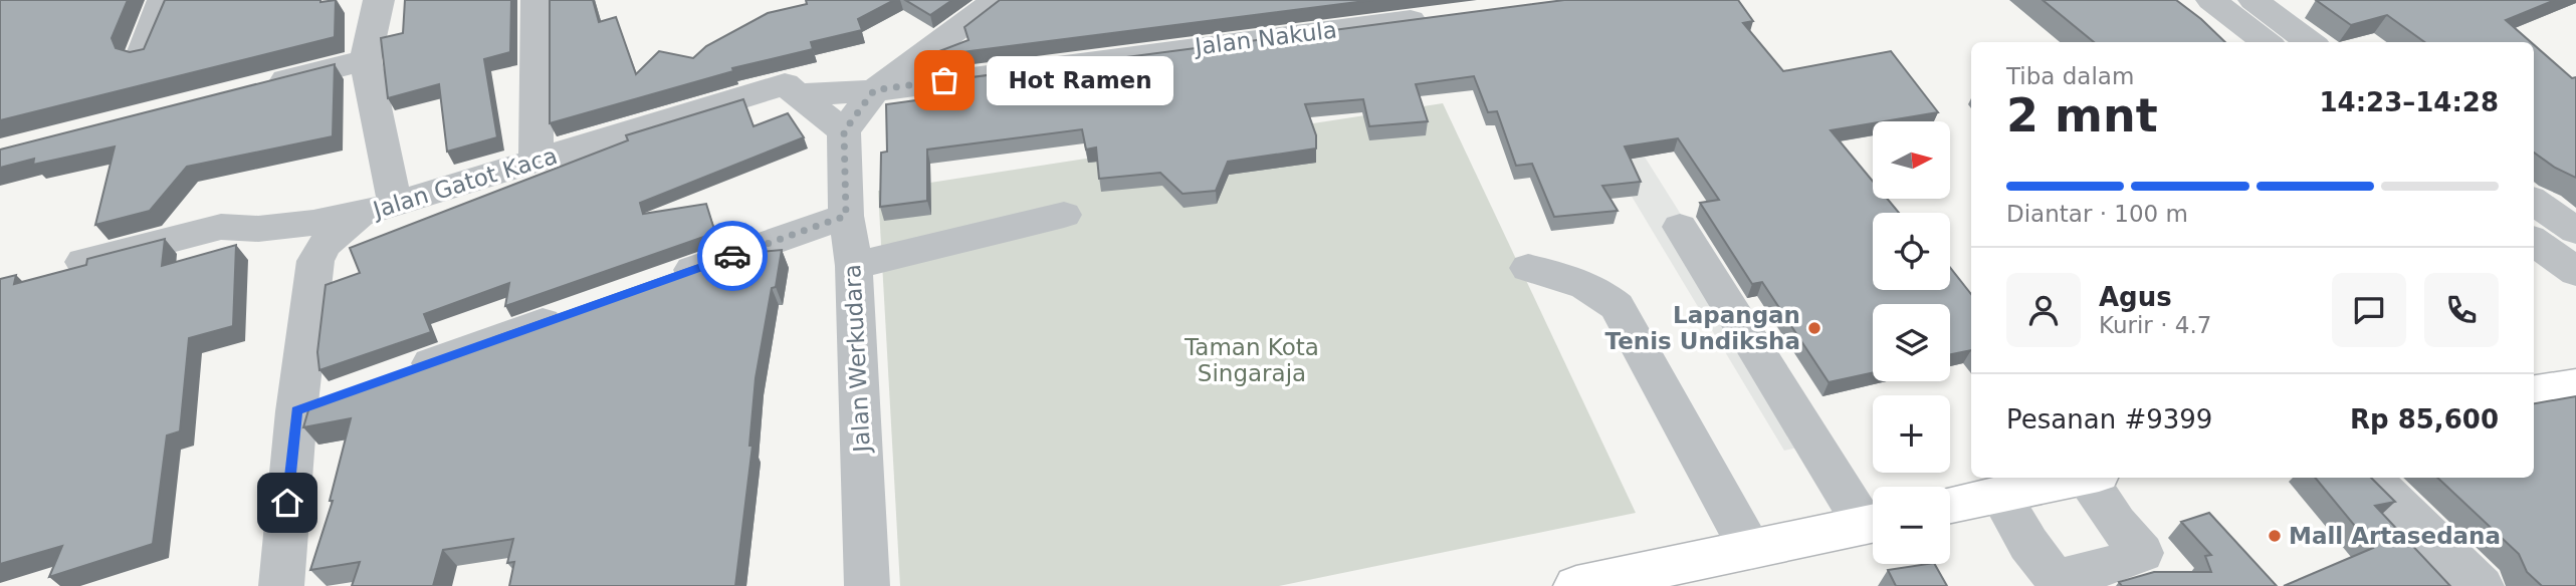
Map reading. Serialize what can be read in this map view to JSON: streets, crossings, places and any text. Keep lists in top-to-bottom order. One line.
{"streets":{"street":["Jalan Nakula","Jalan Gatot Kaca","Jalan Werkudara"]},"crossings":[["Jalan Nakula","Jalan Gatot Kaca"]],"parks":["Taman Kota Singaraja"],"places":["Hot Ramen","Lapangan Tenis Undiksha","Mall Artasedana"],"north":"right","page":{"heading":["2 mnt","Tiba dalam","14:23–14:28"],"panel":["Agus","Kurir · 4.7","Pesanan #9399","Rp 85,600"],"bubble":"Hot Ramen","map_buttons":["+","−"],"bar":"Diantar · 100 m"}}
